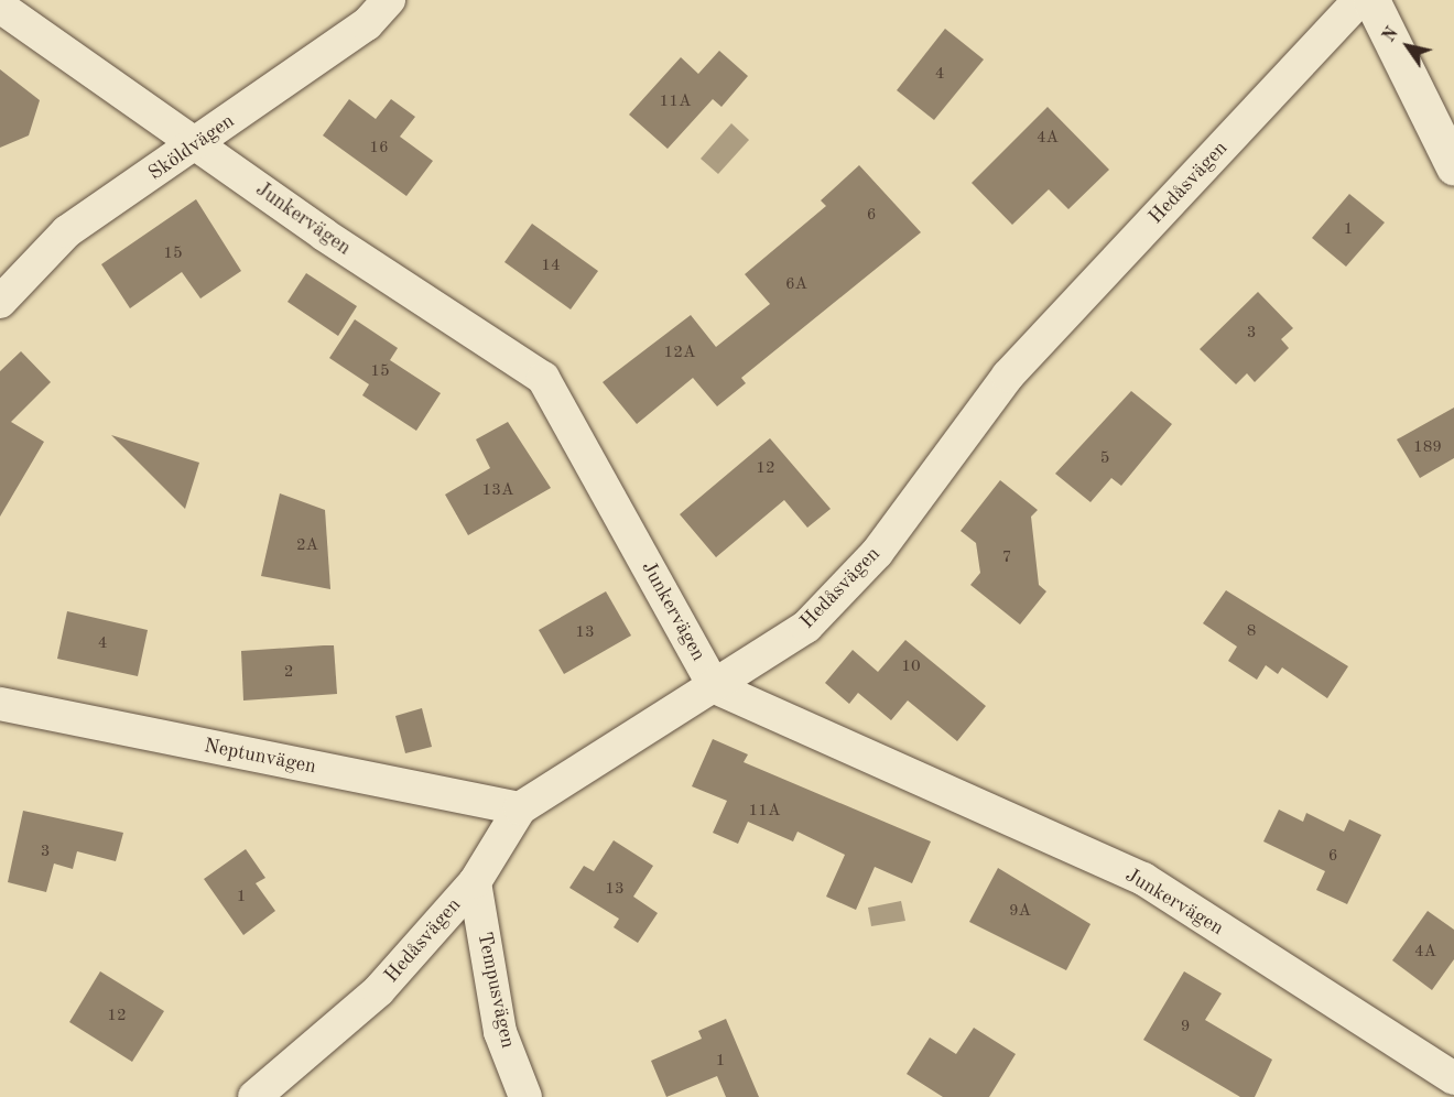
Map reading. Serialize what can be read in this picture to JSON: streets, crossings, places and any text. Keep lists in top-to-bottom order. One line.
{"streets":{"street":["Sköldvägen","Hedåsvägen","Junkervägen","Neptunvägen","Tempusvägen"]},"crossings":[["Sköldvägen","Junkervägen"],["Hedåsvägen","Junkervägen"],["Hedåsvägen","Neptunvägen"],["Hedåsvägen","Tempusvägen"]],"house_numbers":["4","11A","4A","16","6","1","15","14","6A","3","12A","15","189","5","12","13A","2A","7","8","13","4","10","2","11A","3","6","13","1","9A","4A","12","9","1"],"north":"top left"}
